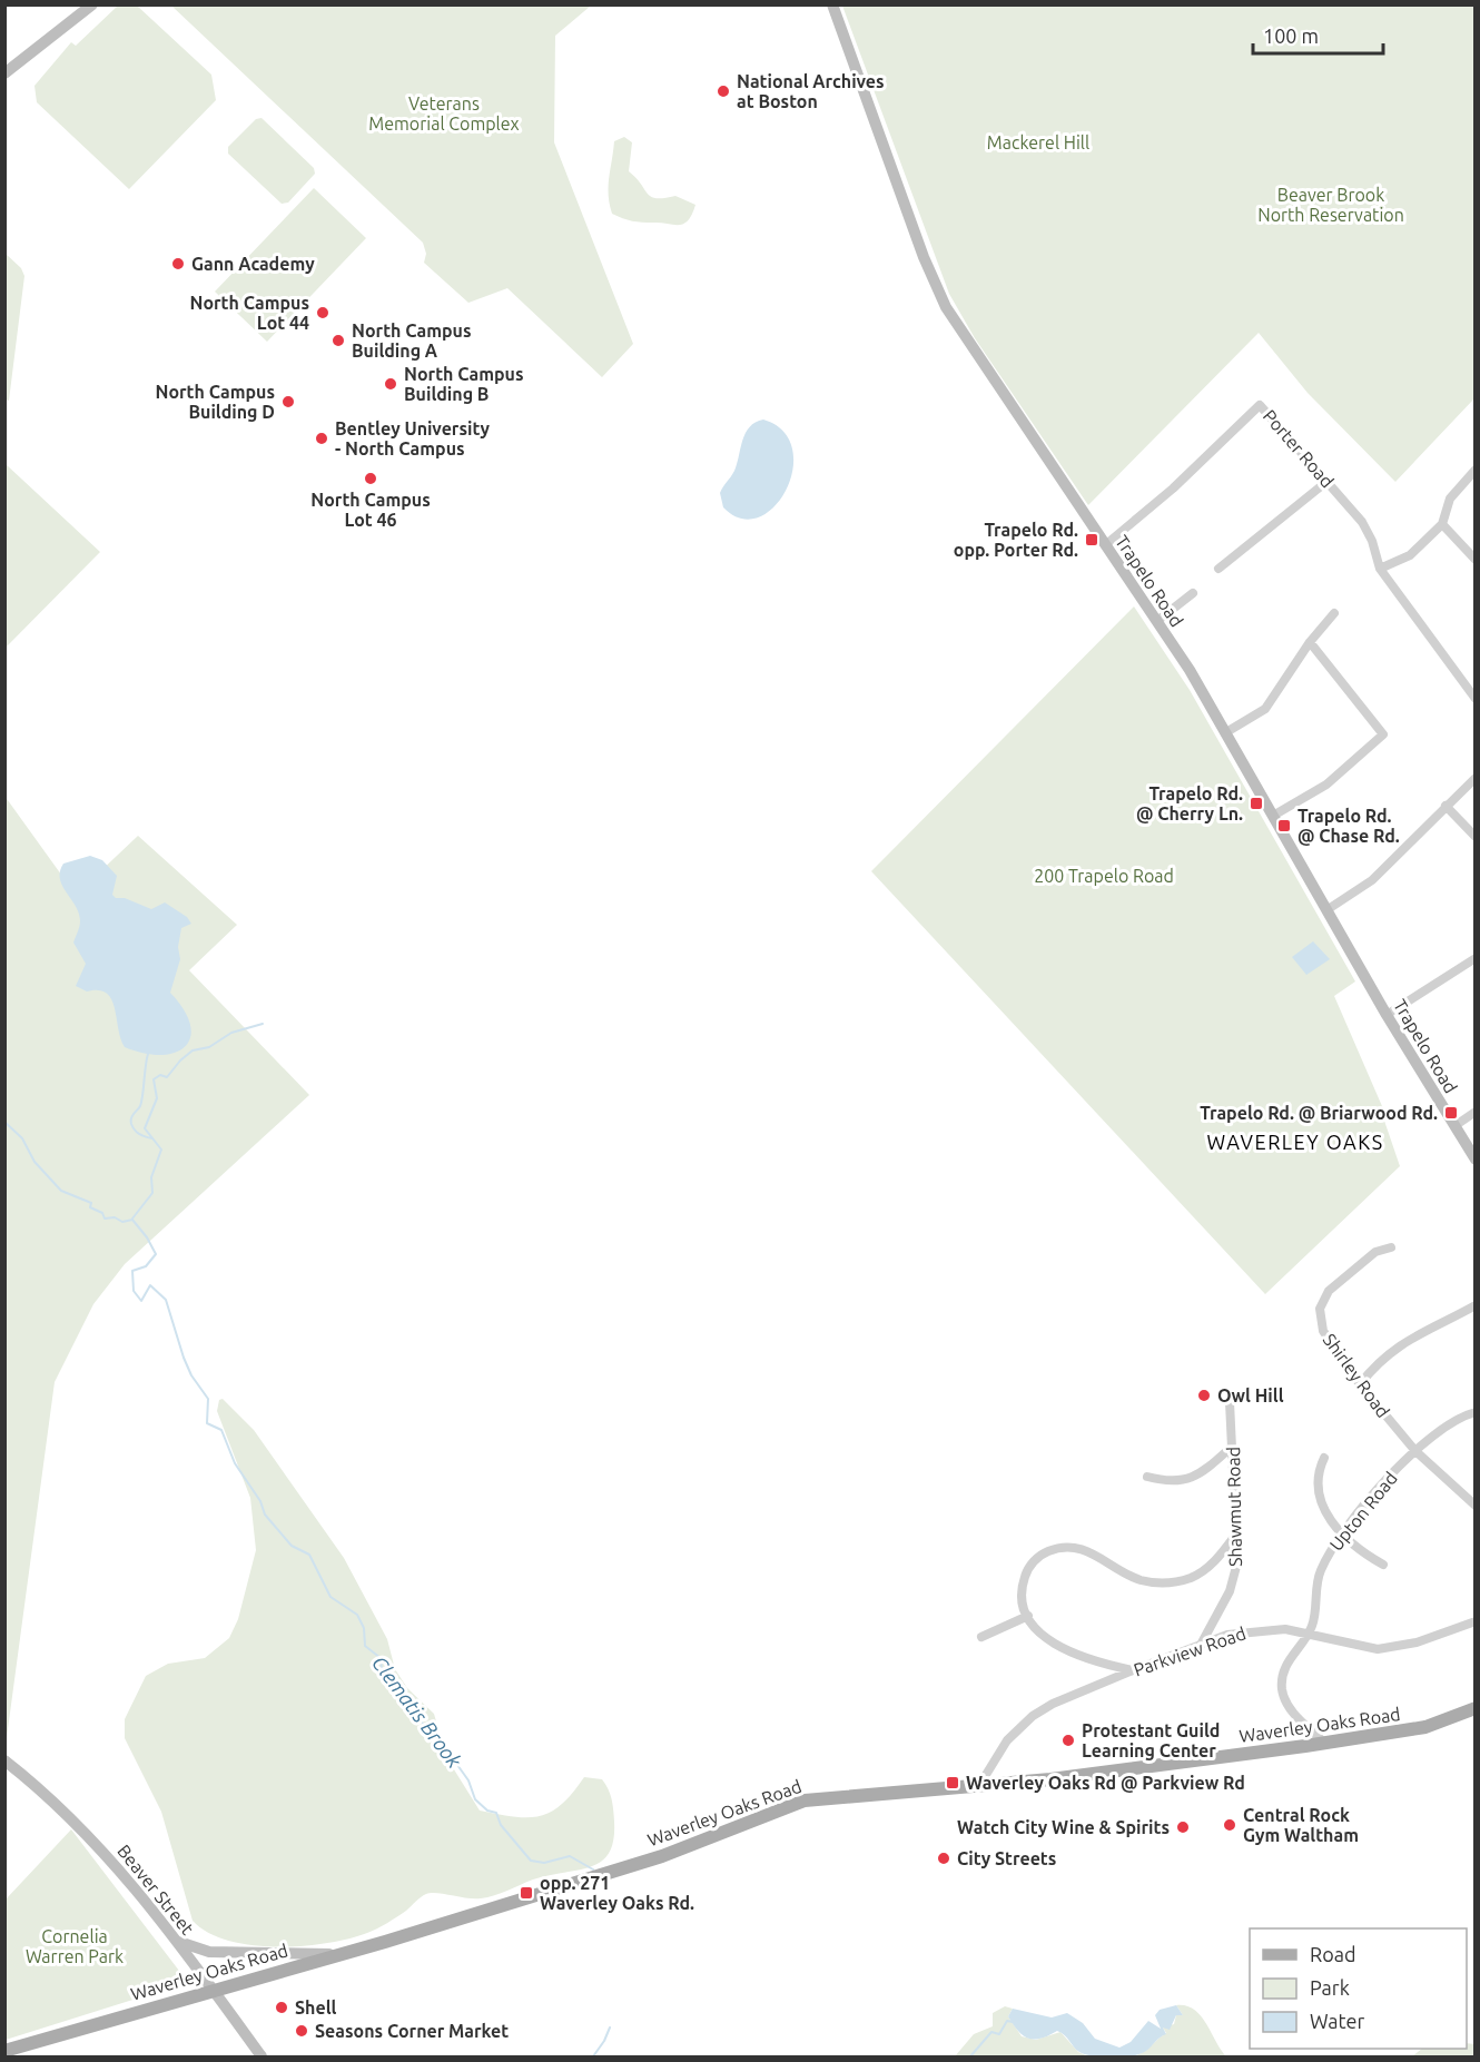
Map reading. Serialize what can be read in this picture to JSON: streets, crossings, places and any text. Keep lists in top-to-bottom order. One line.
{"streets":{"main road":["Trapelo Road","Waverley Oaks Road","Beaver Street"],"street":["Porter Road","Shirley Road","Shawmut Road","Upton Road","Parkview Road"]},"crossings":[["Porter Road","Trapelo Road"],["Shirley Road","Upton Road"],["Shawmut Road","Parkview Road"],["Upton Road","Parkview Road"],["Upton Road","Waverley Oaks Road"],["Parkview Road","Waverley Oaks Road"],["Waverley Oaks Road","Beaver Street"]],"districts":["WAVERLEY OAKS"],"water":["Clematis Brook"],"parks":["Veterans Memorial Complex","Mackerel Hill","Beaver Brook North Reservation","200 Trapelo Road","Cornelia Warren Park"],"places":{"other":["National Archives at Boston","Gann Academy","North Campus Lot 44","North Campus Building A","North Campus Building B","North Campus Building D","Bentley University - North Campus","North Campus Lot 46","Owl Hill","Protestant Guild Learning Center","Central Rock Gym Waltham","Watch City Wine & Spirits","City Streets","Shell","Seasons Corner Market"],"transit":["Trapelo Rd. opp. Porter Rd.","Trapelo Rd. @ Cherry Ln.","Trapelo Rd. @ Chase Rd.","Trapelo Rd. @ Briarwood Rd.","Waverley Oaks Rd @ Parkview Rd","opp. 271 Waverley Oaks Rd."]},"legend":["Road","Park","Water"],"scale_bar":"100 m"}
